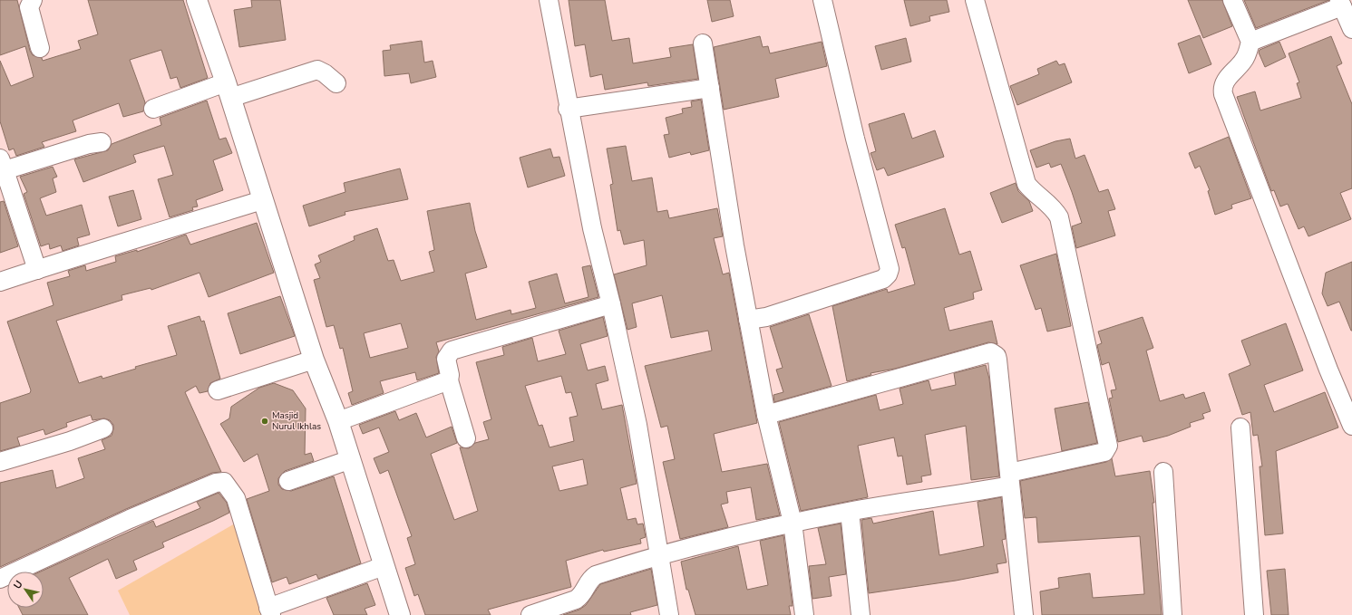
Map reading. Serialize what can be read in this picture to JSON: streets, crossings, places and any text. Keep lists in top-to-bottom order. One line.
{"places":["Masjid Nurul Ikhlas"],"north":"top left"}
